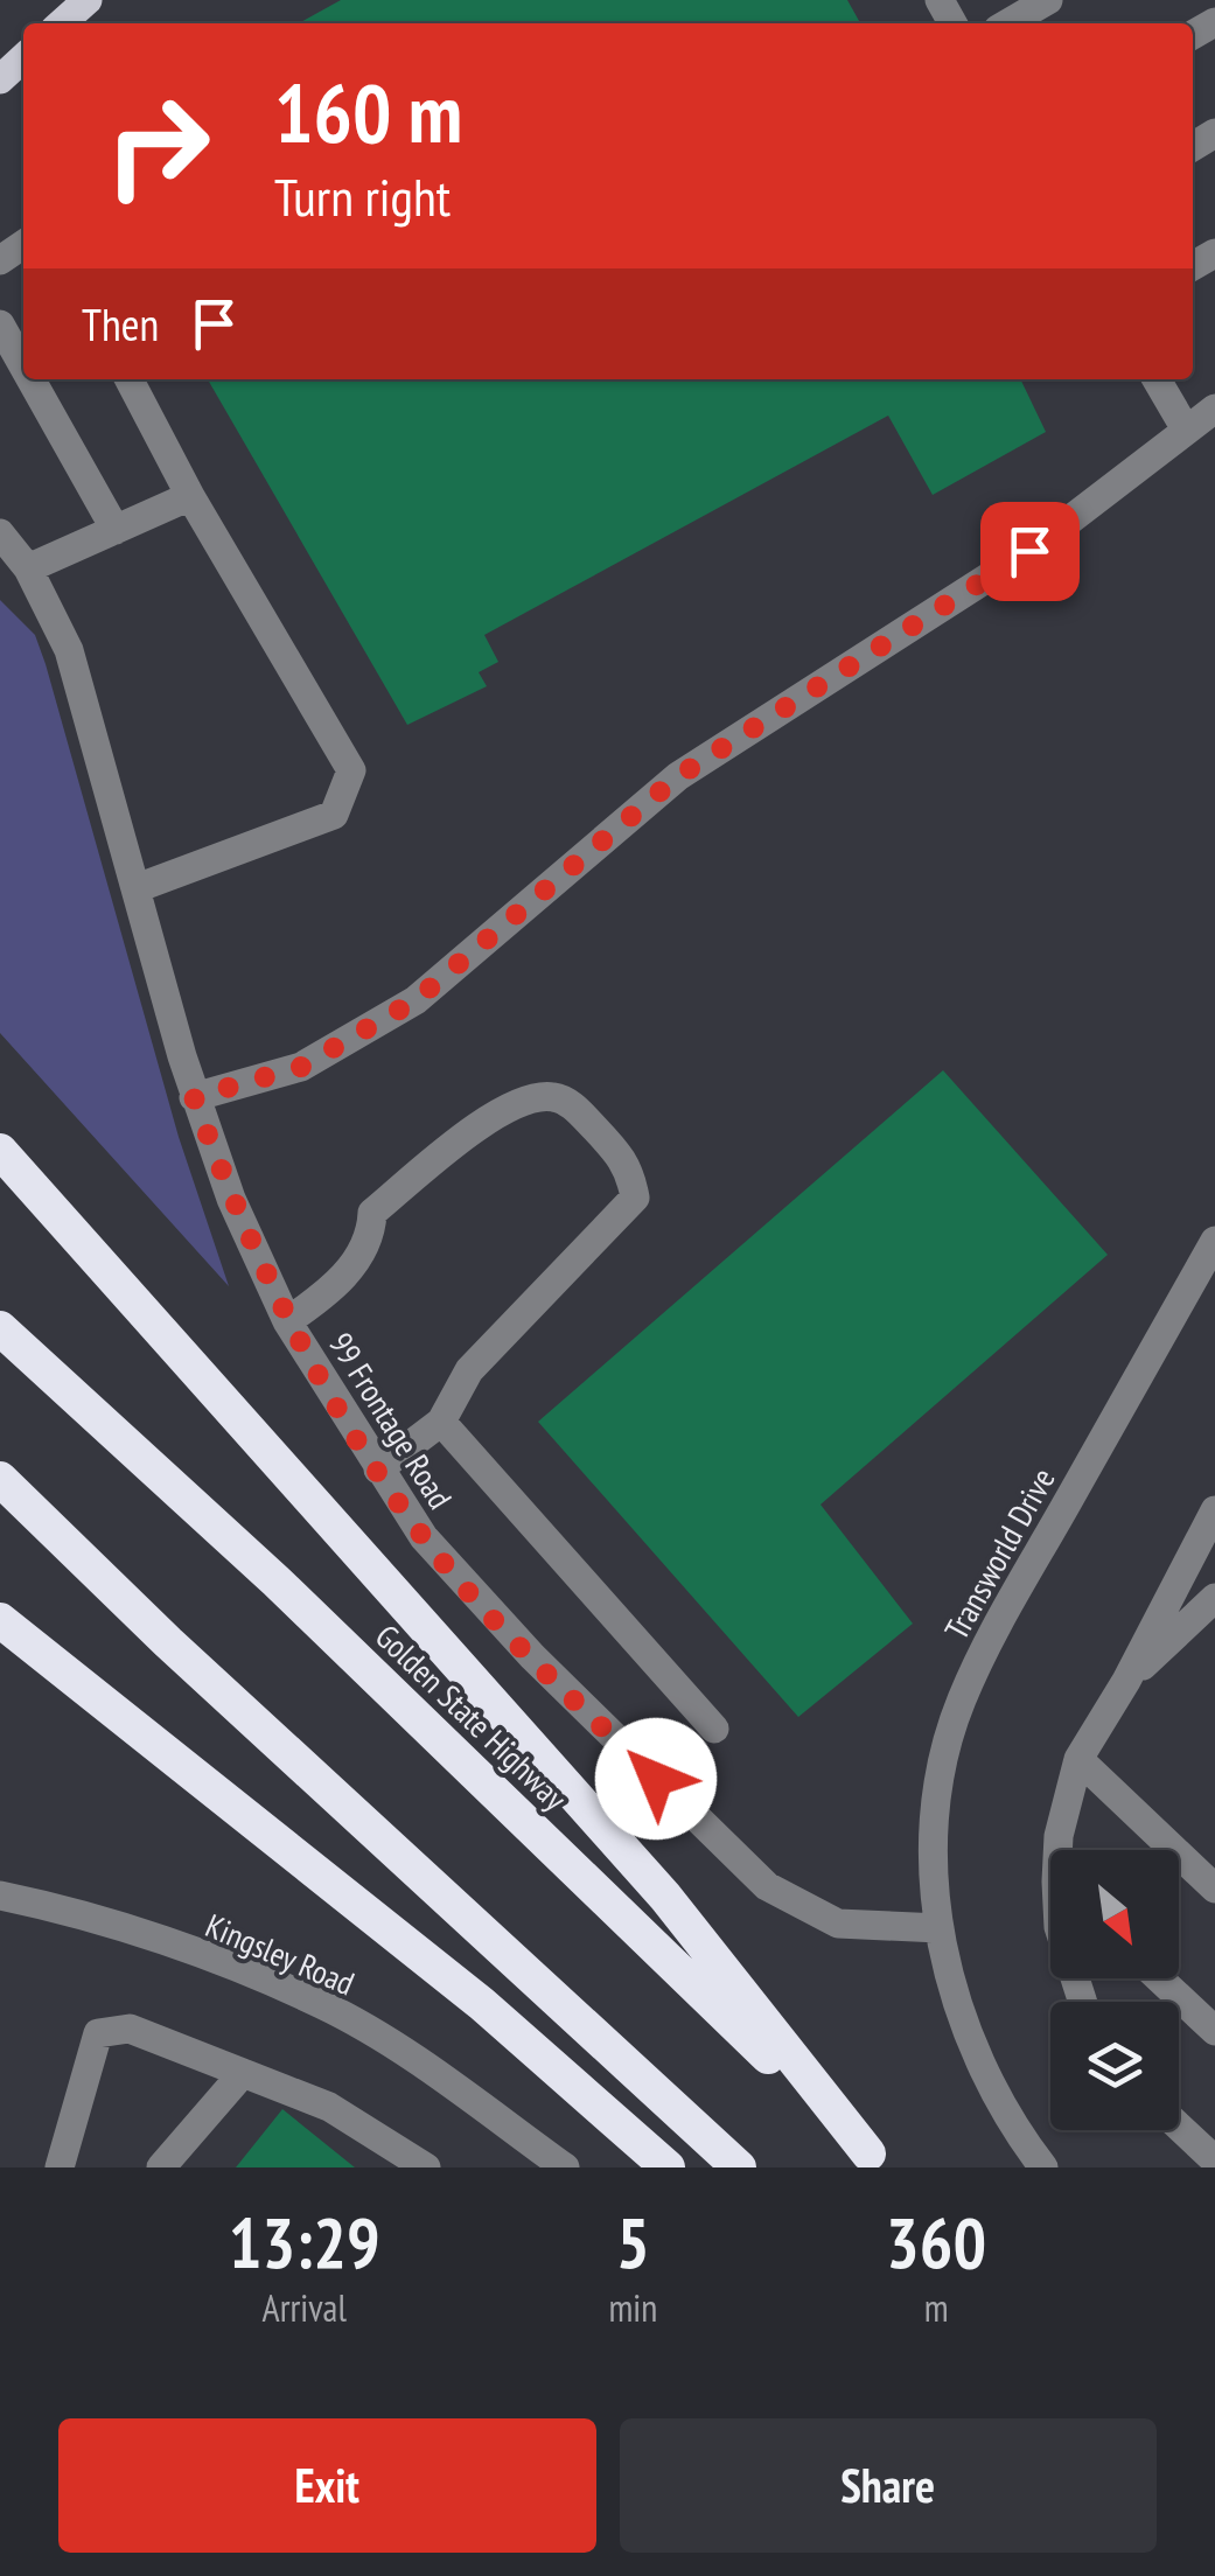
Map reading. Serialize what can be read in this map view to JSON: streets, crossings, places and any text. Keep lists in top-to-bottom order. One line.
{"streets":{"highway":["Golden State Highway"],"street":["99 Frontage Road","Transworld Drive","Kingsley Road"]},"crossings":[["99 Frontage Road","Transworld Drive"]],"north":"bottom right","page":{"turn":["160 m","Turn right"],"then":"Then","eta":["13:29","Arrival","5","min","360","m"],"buttons":["Exit","Share"]}}
